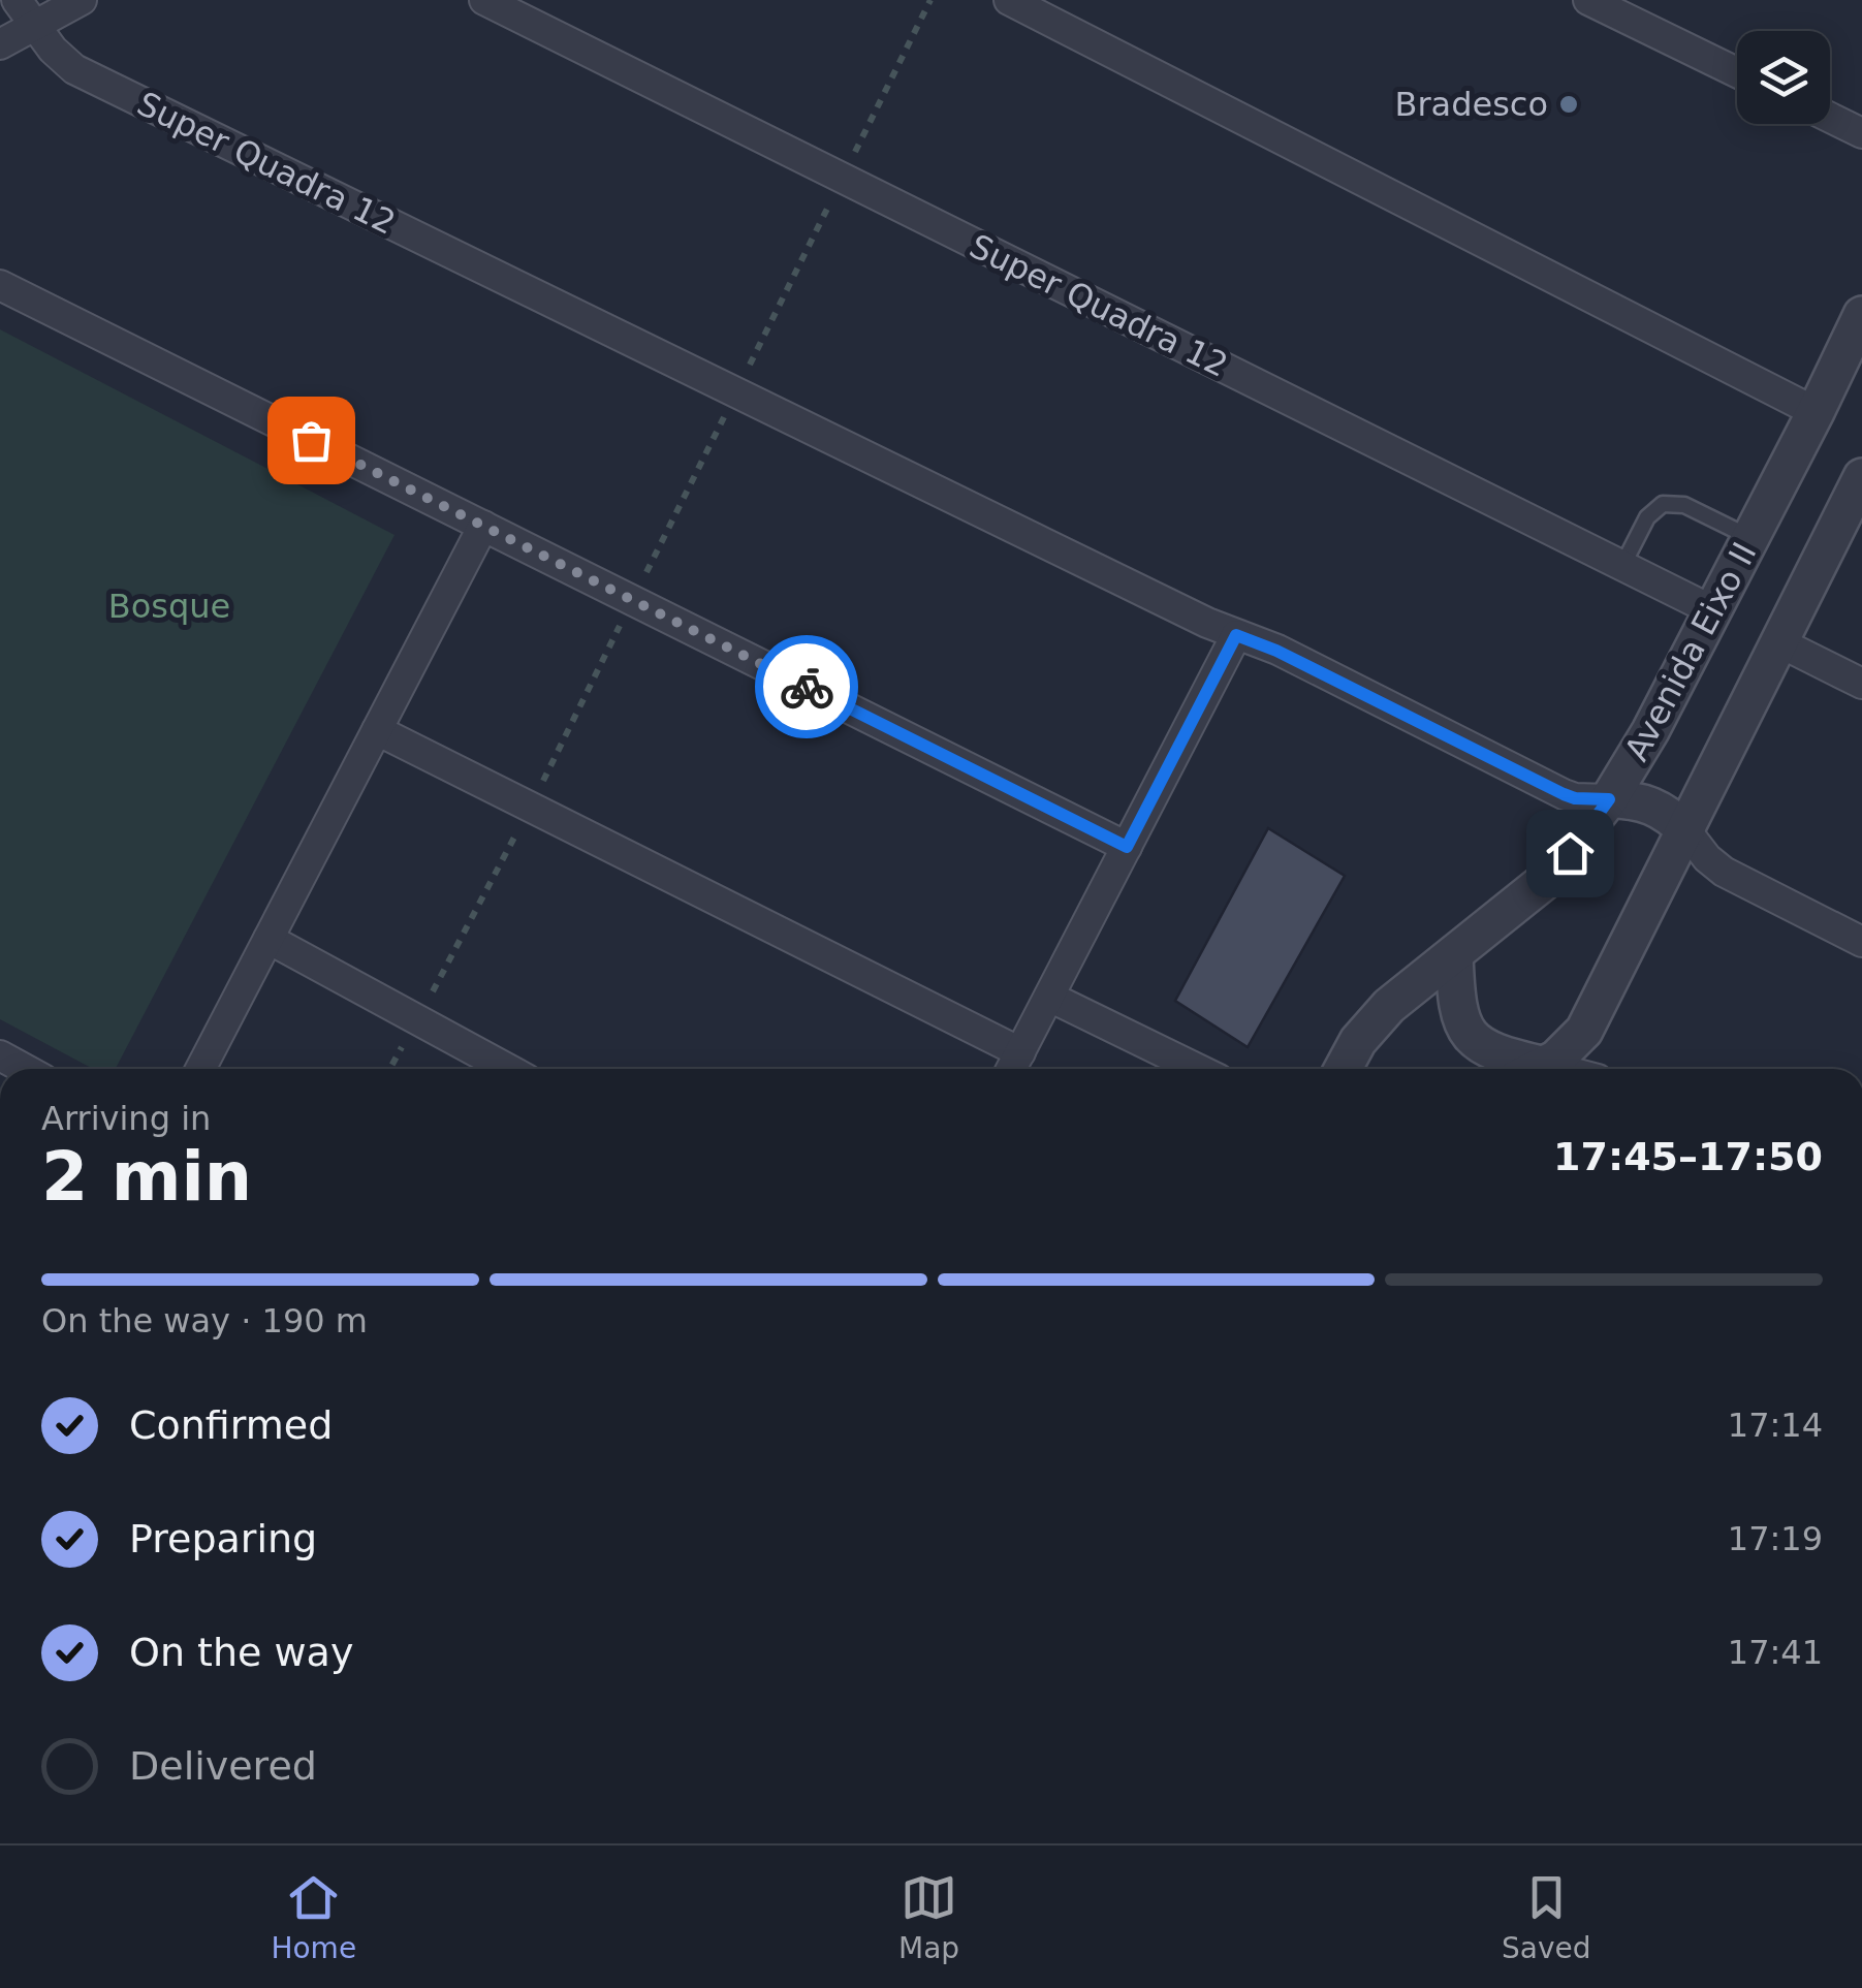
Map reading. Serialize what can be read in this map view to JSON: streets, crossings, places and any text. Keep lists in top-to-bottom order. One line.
{"streets":{"street":["Super Quadra 12","Avenida Eixo II"]},"crossings":[["Super Quadra 12","Avenida Eixo II"]],"parks":["Bosque"],"places":["Bradesco"],"page":{"heading":["2 min","Arriving in","17:45–17:50"],"bar":"On the way · 190 m","list":[["Confirmed","17:14"],["Preparing","17:19"],["On the way","17:41"],"Delivered"],"tabs":["Home","Map","Saved"]}}
